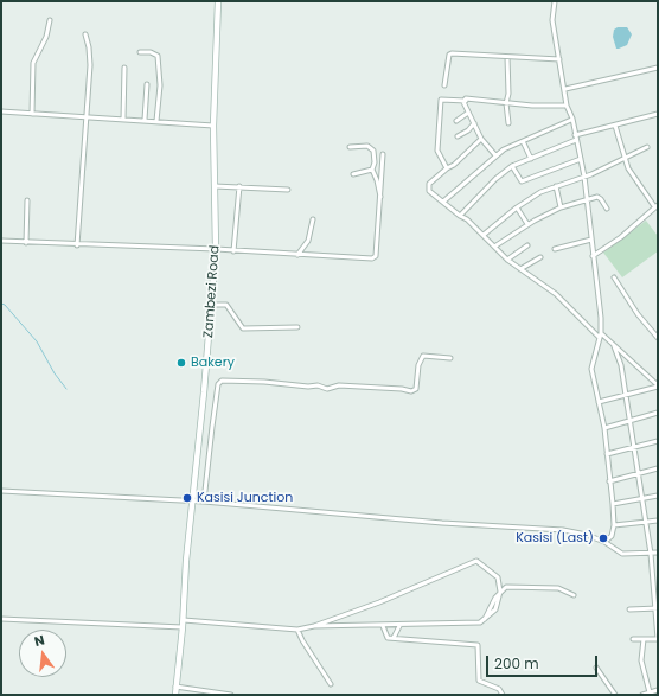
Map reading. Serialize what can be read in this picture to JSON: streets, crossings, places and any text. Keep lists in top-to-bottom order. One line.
{"streets":{"main road":["Zambezi Road"]},"places":["Bakery","Kasisi Junction","Kasisi (Last)"],"scale_bar":"200 m","north":"top"}
